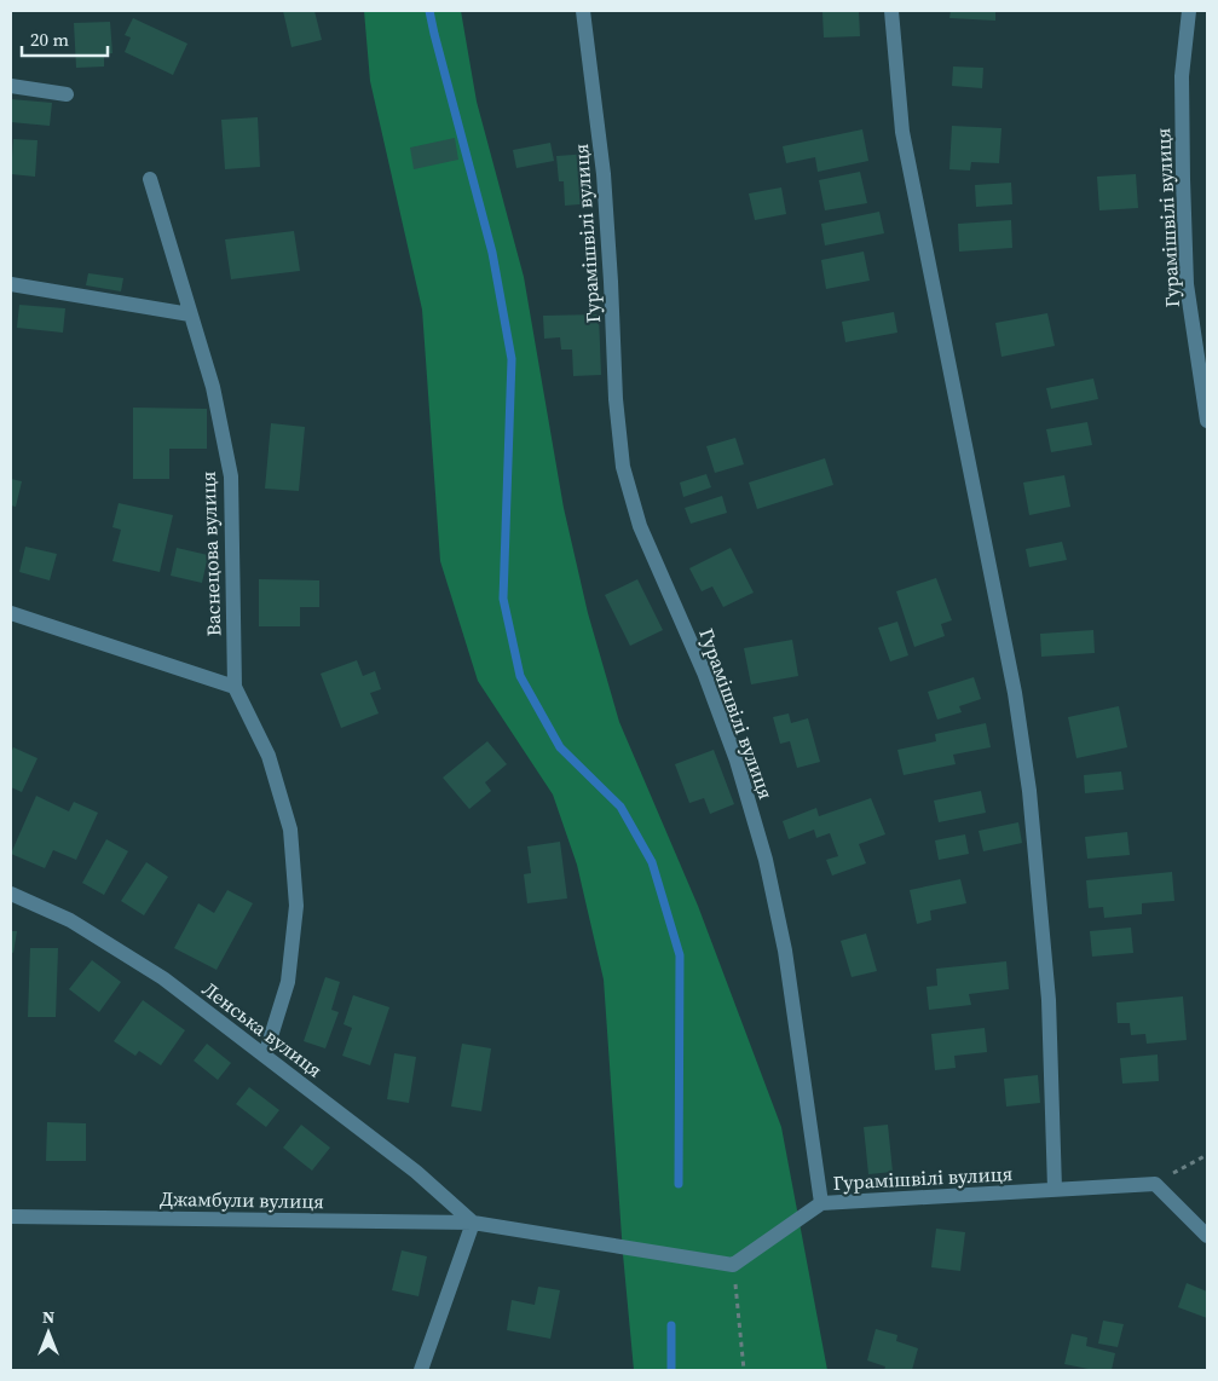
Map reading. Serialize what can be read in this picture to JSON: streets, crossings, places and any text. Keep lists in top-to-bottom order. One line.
{"streets":{"street":["Гурамішвілі вулиця","Васнецова вулиця","Ленська вулиця","Джамбули вулиця"]},"crossings":[["Васнецова вулиця","Ленська вулиця"],["Ленська вулиця","Джамбули вулиця"]],"scale_bar":"20 m","north":"top"}
